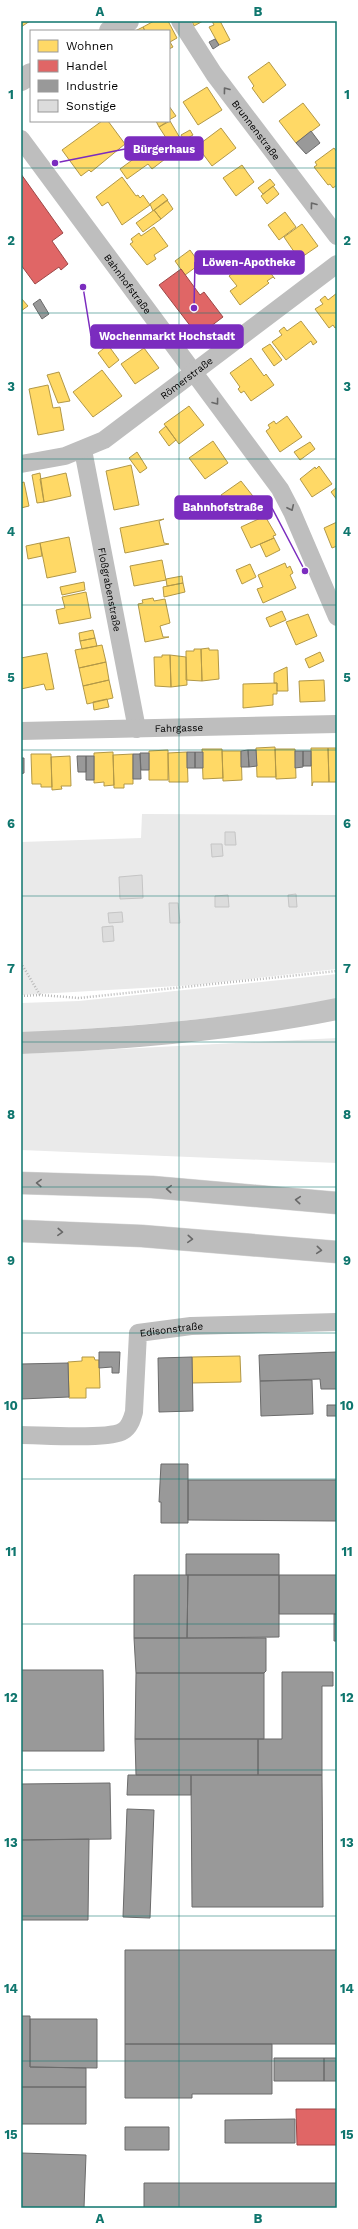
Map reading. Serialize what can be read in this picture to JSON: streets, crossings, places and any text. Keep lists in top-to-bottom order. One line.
{"streets":{"street":["Brunnenstraße","Bahnhofstraße","Römerstraße","Floßgrabenstraße","Fahrgasse","Edisonstraße"]},"crossings":[["Bahnhofstraße","Römerstraße"],["Römerstraße","Floßgrabenstraße"],["Floßgrabenstraße","Fahrgasse"]],"one_way":["Brunnenstraße","Bahnhofstraße"],"places":["Bürgerhaus","Wochenmarkt Hochstadt","Löwen-Apotheke","Bahnhofstraße"],"legend":["Wohnen","Handel","Industrie","Sonstige"],"grid":{"columns":["A","B"],"rows":["1","2","3","4","5","6","7","8","9","10","11","12","13","14","15"]}}
